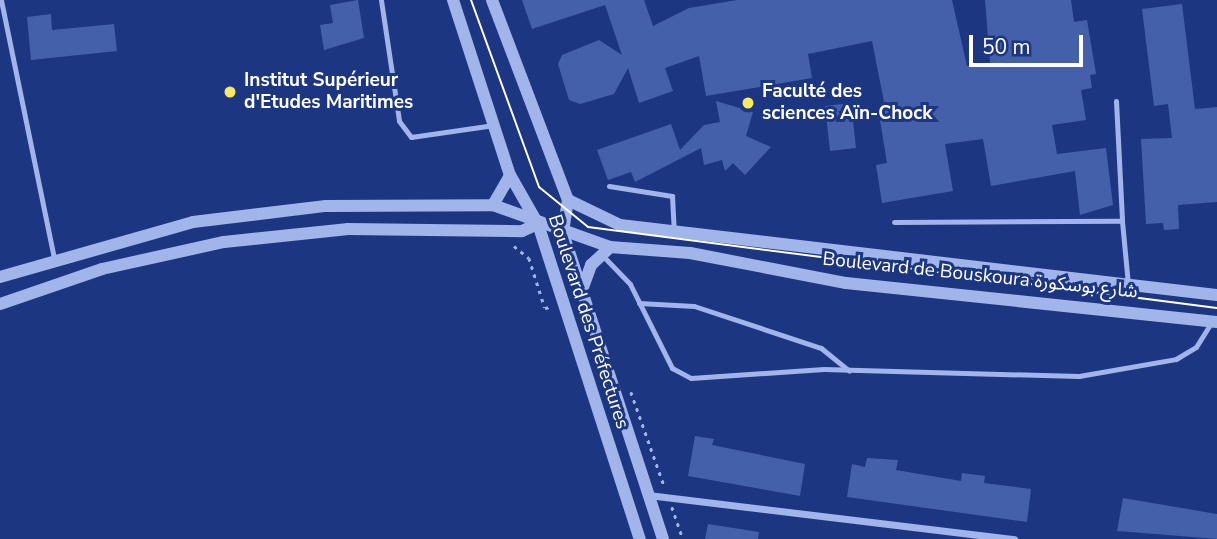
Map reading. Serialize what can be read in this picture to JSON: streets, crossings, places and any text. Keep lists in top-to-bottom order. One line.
{"streets":{"street":["Boulevard de Bouskoura شارع بوسكورة","Boulevard des Préfectures"]},"crossings":[["Boulevard de Bouskoura شارع بوسكورة","Boulevard des Préfectures"]],"places":["Institut Supérieur d'Etudes Maritimes","Faculté des sciences Aïn-Chock"],"scale_bar":"50 m"}
